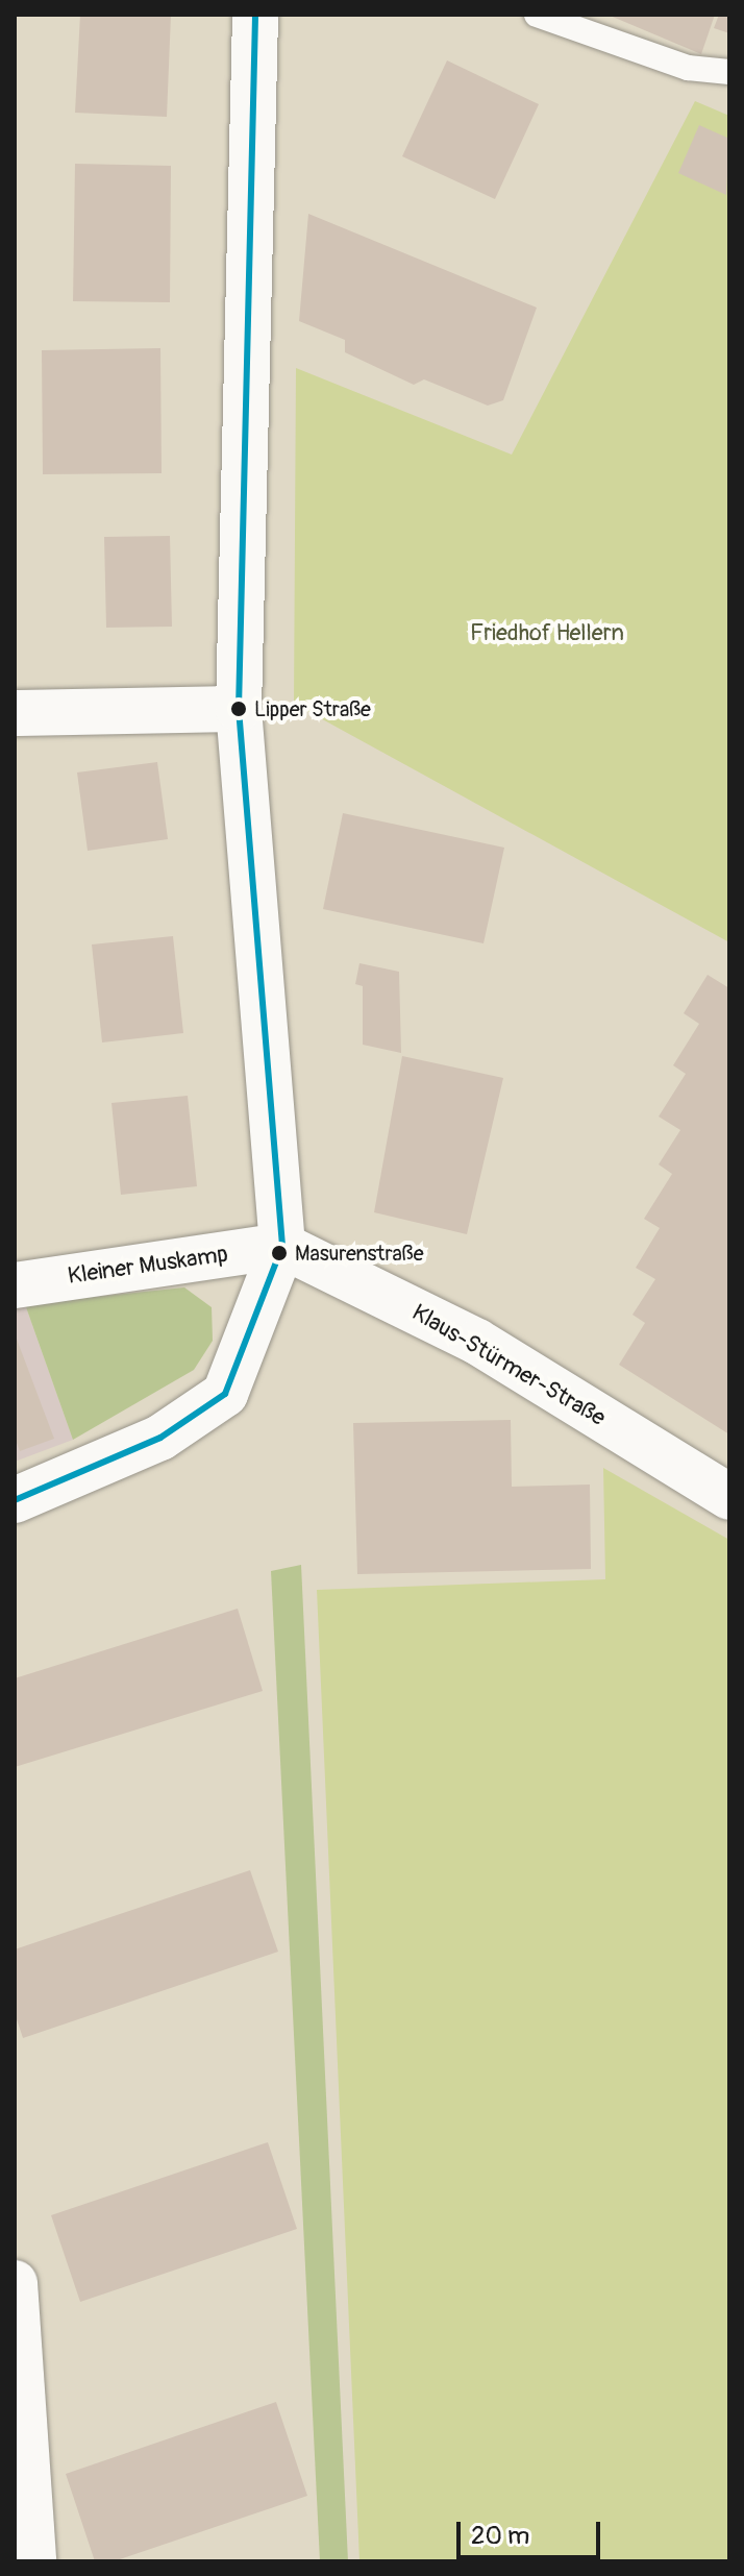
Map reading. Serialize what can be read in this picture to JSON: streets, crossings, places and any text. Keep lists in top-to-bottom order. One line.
{"streets":{"street":["Kleiner Muskamp","Klaus-Stürmer-Straße"]},"crossings":[["Kleiner Muskamp","Klaus-Stürmer-Straße"]],"parks":["Friedhof Hellern"],"places":["Lipper Straße","Masurenstraße"],"scale_bar":"20 m"}
